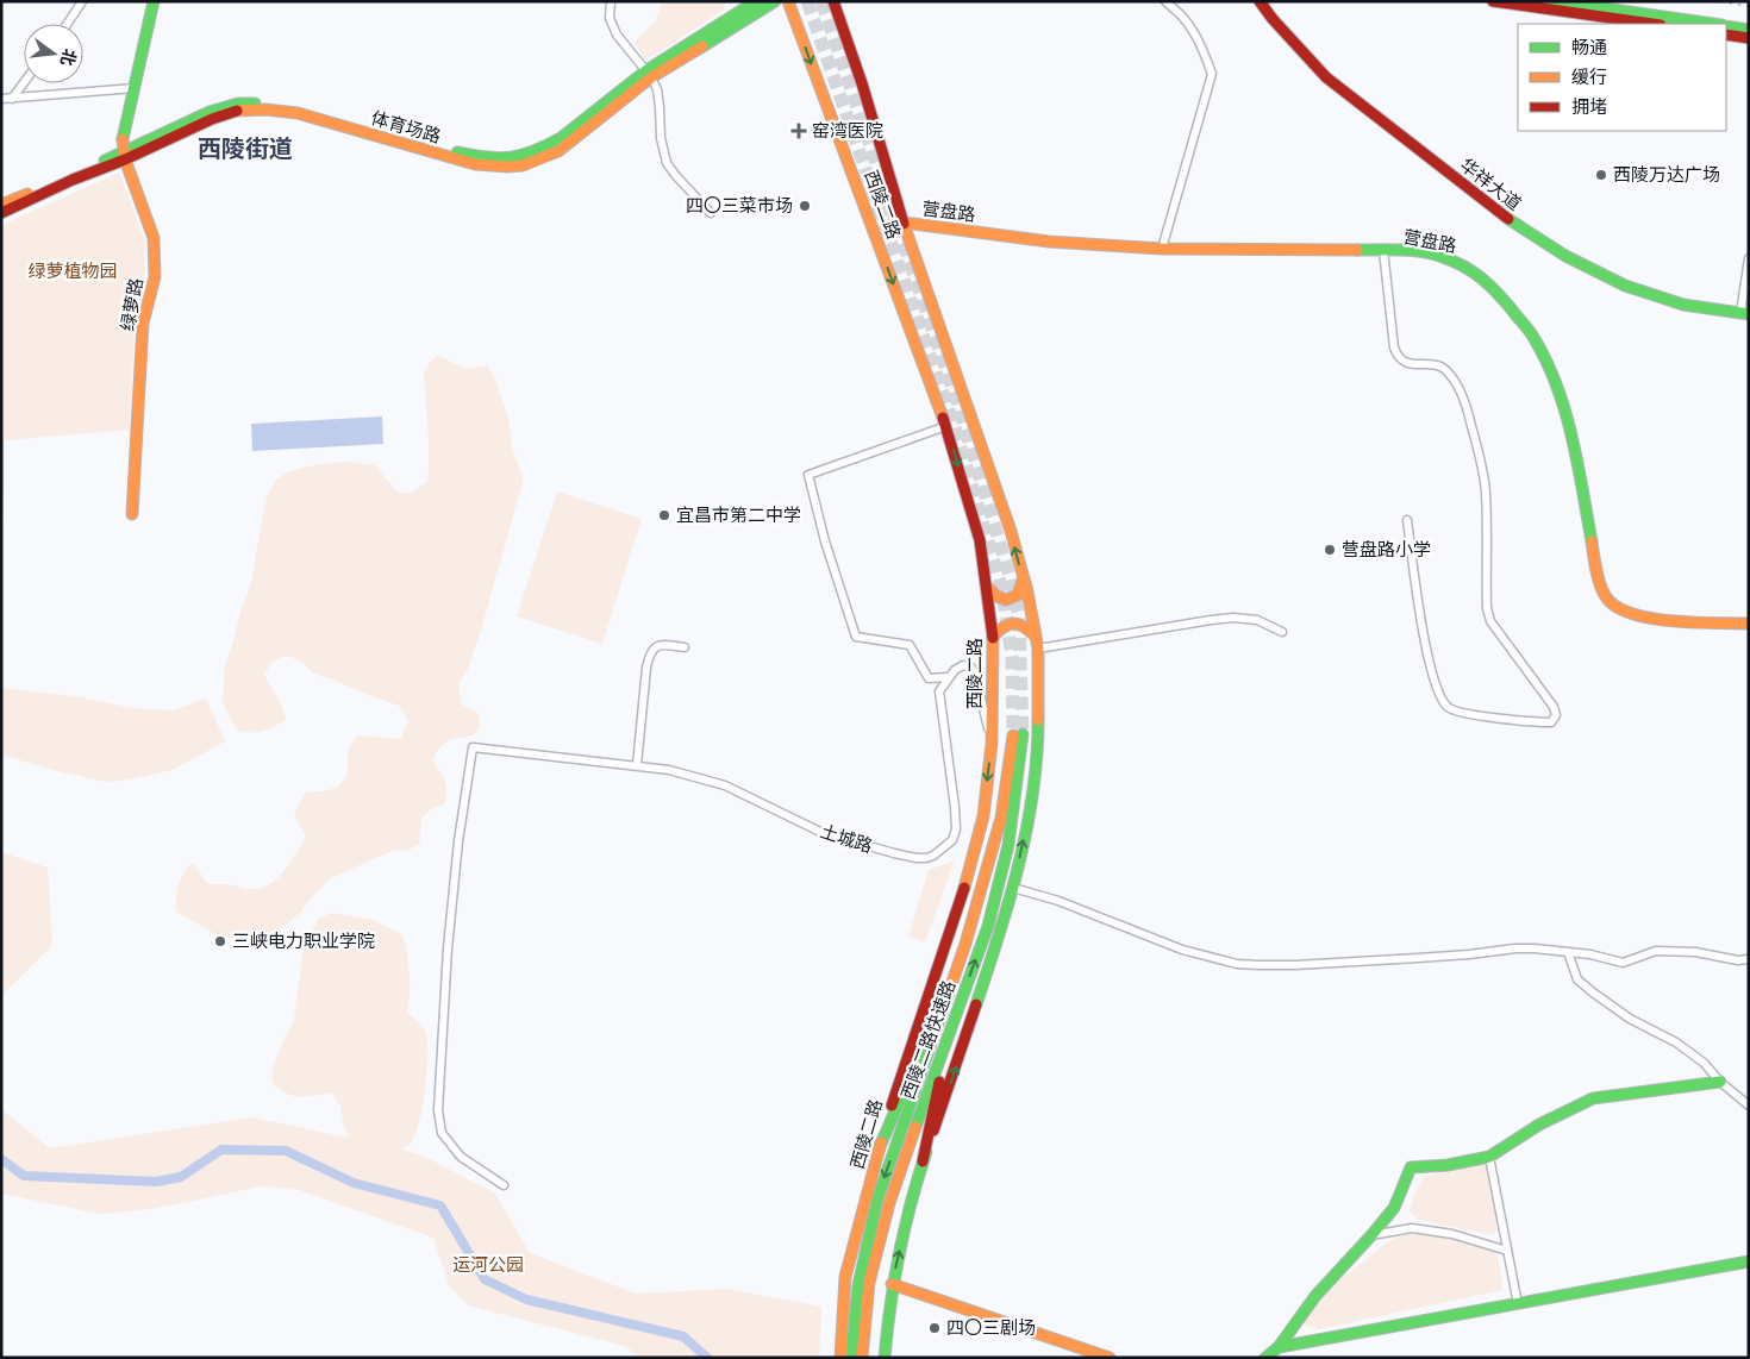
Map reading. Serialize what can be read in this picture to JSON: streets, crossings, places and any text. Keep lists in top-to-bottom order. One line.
{"streets":{"main road":["体育场路","华祥大道","西陵二路","营盘路","绿萝路","西陵二路快速路"],"street":["土城路"]},"crossings":[["体育场路","绿萝路"],["西陵二路","营盘路"]],"districts":["西陵街道"],"parks":["绿萝植物园","运河公园"],"places":{"health":["窑湾医院"],"other":["西陵万达广场","四〇三菜市场","宜昌市第二中学","营盘路小学","三峡电力职业学院","四〇三剧场"]},"legend":["畅通","缓行","拥堵"],"north":"right"}
